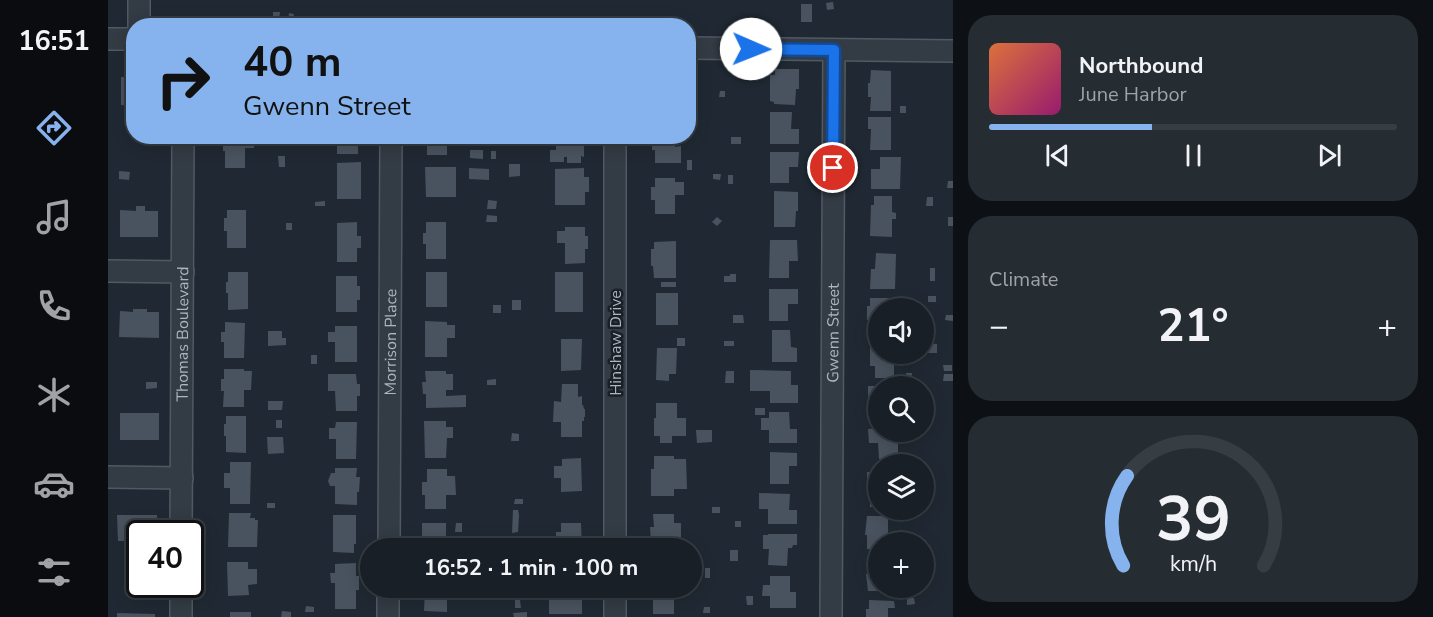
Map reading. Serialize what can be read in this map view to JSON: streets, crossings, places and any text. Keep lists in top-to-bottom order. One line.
{"streets":{"street":["Gwenn Street","Thomas Boulevard","Morrison Place","Hinshaw Drive"]},"page":{"tabs":"16:51","turn":["40 m","Gwenn Street"],"song":["Northbound","June Harbor"],"tile":"Climate","map_buttons":"+","heat":["−","21°","+"],"limit":"40","trip":"16:52 · 1 min · 100 m","gauge":["39","km/h"]}}
